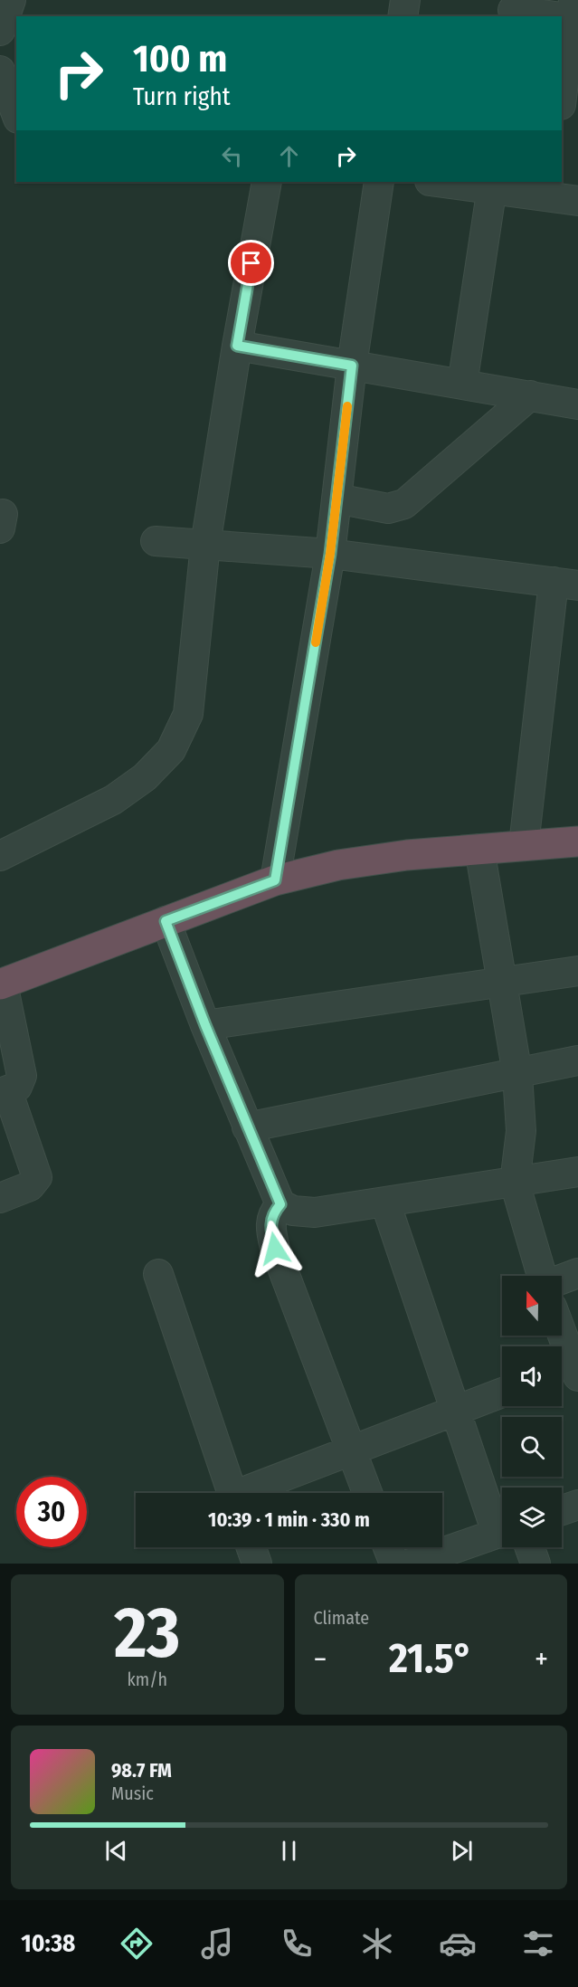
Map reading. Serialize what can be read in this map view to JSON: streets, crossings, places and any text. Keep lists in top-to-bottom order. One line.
{"north":"top","page":{"turn":["100 m","Turn right"],"limit":"30","trip":"10:39 · 1 min · 330 m","tile":[["23","km/h"],"Climate"],"heat":["−","21.5°","+"],"song":["98.7 FM","Music"],"tabs":"10:38"}}
